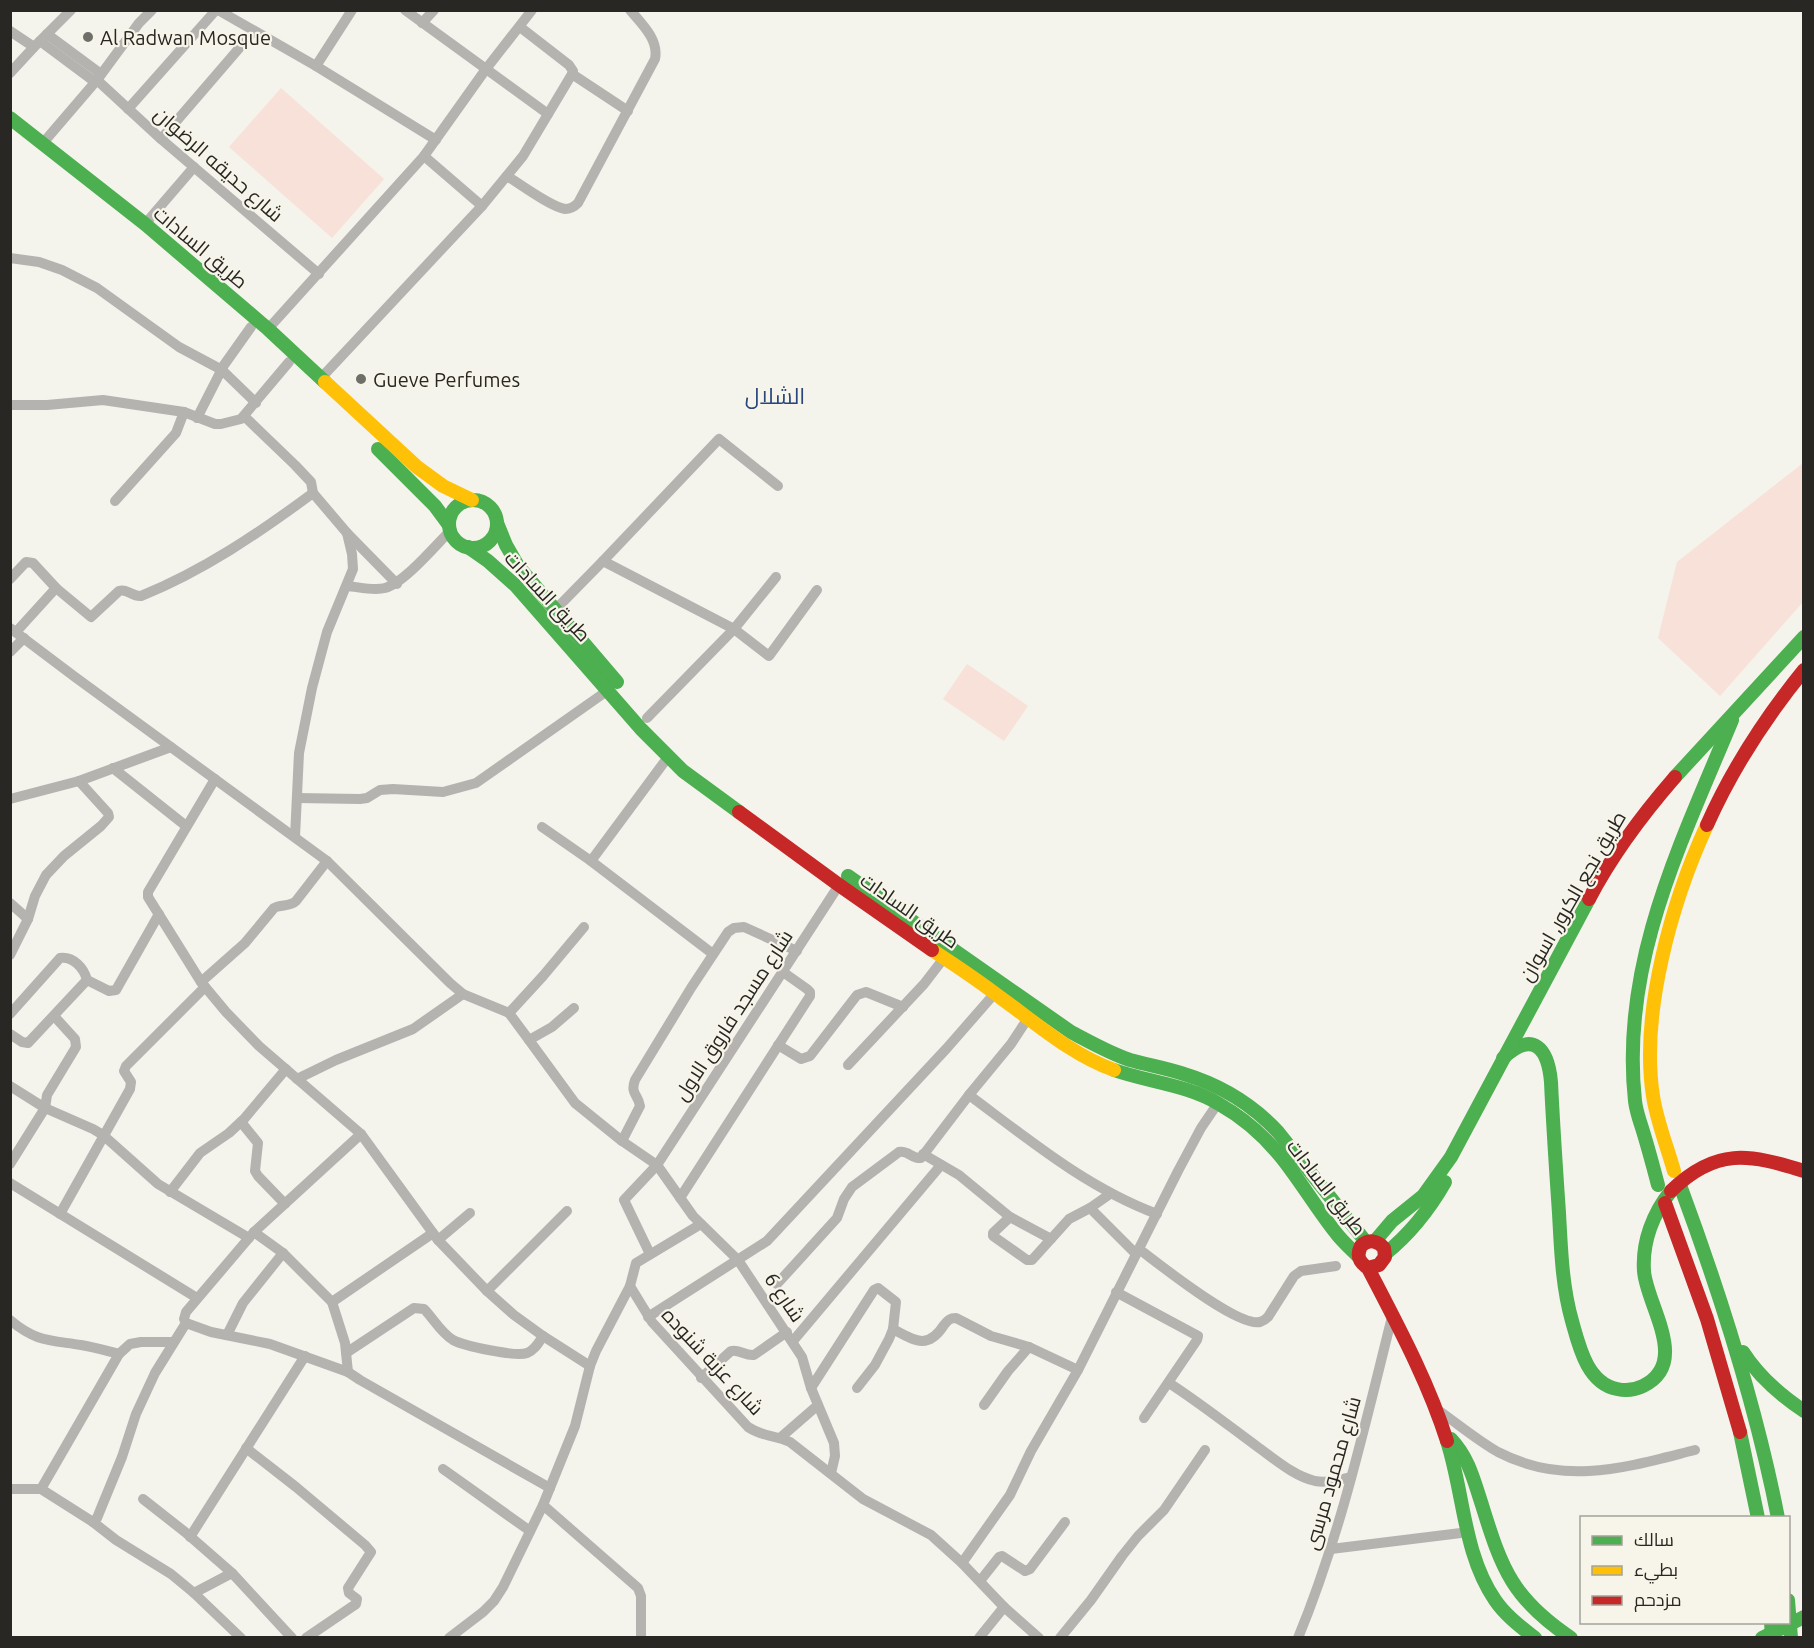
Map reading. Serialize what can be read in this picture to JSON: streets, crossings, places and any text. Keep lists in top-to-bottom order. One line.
{"streets":{"main road":["طريق السادات","طريق نجع الكرور, اسوان"],"street":["شارع حديقه الرضوان","شارع مسجد فاروق الاول","شارع 6","شارع عزبة شنوده","شارع محمود مرسى"]},"crossings":[["طريق السادات","طريق نجع الكرور, اسوان"],["طريق السادات","شارع مسجد فاروق الاول"],["شارع مسجد فاروق الاول","شارع 6"],["شارع 6","شارع عزبة شنوده"]],"districts":["الشلال"],"places":["Al Radwan Mosque","Gueve Perfumes"],"legend":["سالك","بطيء","مزدحم"]}
